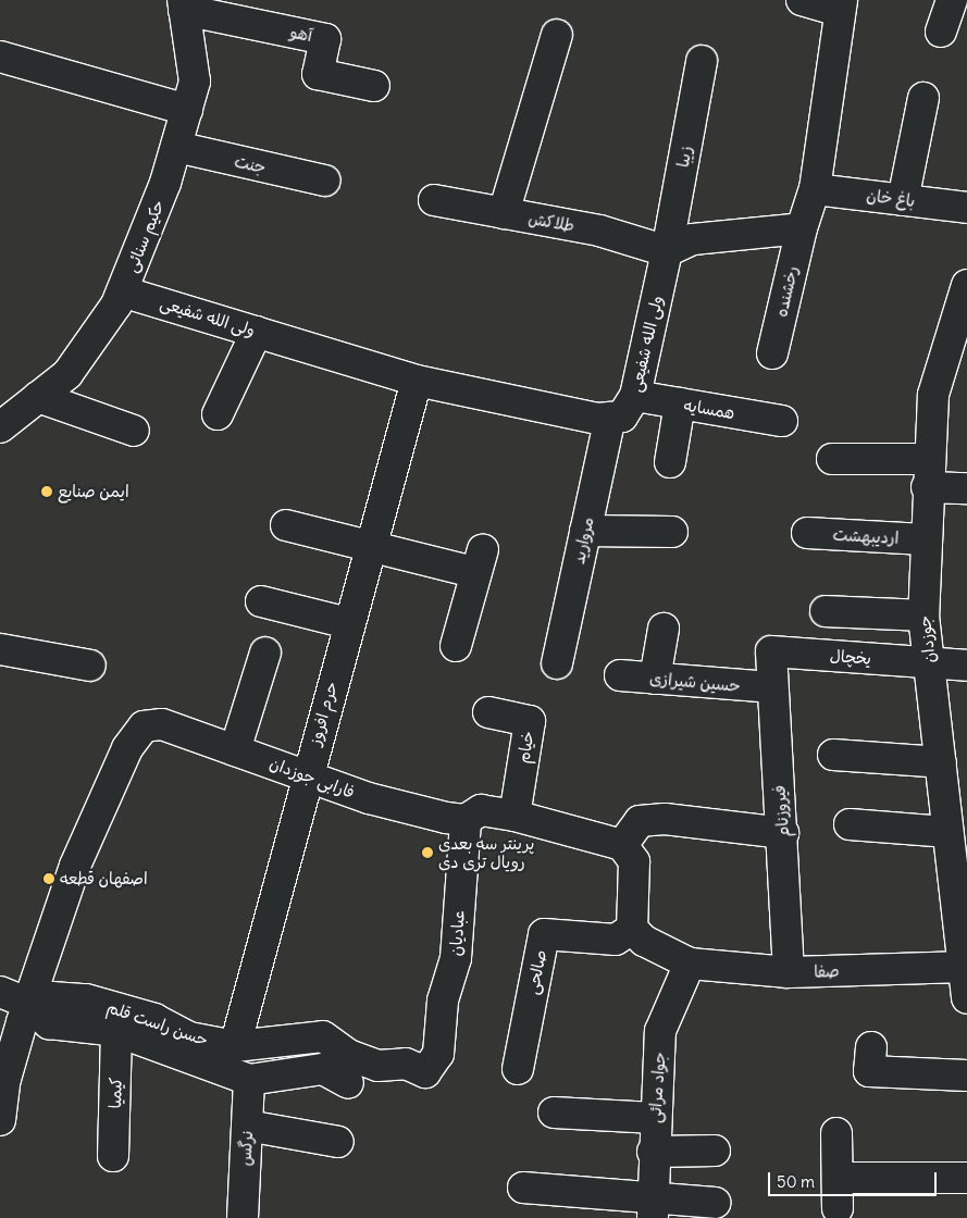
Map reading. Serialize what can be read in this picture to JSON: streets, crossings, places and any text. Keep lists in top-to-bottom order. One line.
{"streets":{"street":["آهو","زیبا","جنت","باغ خان","طلاکش","حکیم سنائی","رخشنده","ولی الله شفیعی","همسایه","اردیبهشت","مروارید","جوزدان","یخچال","حسین شیرازی","حرم افروز","خیام","فارابی جوزدان","فیروزنام","عبادیان","صفا","صالحی","حسن راست قلم","جواد مرائی","کیمیا","نرگس"]},"crossings":[["آهو","حکیم سنائی"],["زیبا","طلاکش"],["زیبا","ولی الله شفیعی"],["جنت","حکیم سنائی"],["طلاکش","ولی الله شفیعی"],["حکیم سنائی","ولی الله شفیعی"],["ولی الله شفیعی","همسایه"],["ولی الله شفیعی","مروارید"],["ولی الله شفیعی","حرم افروز"],["اردیبهشت","جوزدان"],["جوزدان","یخچال"],["جوزدان","صفا"],["یخچال","فیروزنام"],["حسین شیرازی","فیروزنام"],["حرم افروز","فارابی جوزدان"],["حرم افروز","حسن راست قلم"],["خیام","فارابی جوزدان"],["فارابی جوزدان","عبادیان"],["فارابی جوزدان","حسن راست قلم"],["فیروزنام","صفا"],["عبادیان","حسن راست قلم"],["صفا","جواد مرائی"],["حسن راست قلم","کیمیا"],["حسن راست قلم","نرگس"]],"places":["ایمن صنایع","پرینتر سه بعدی رویال تری دی","اصفهان قطعه"],"scale_bar":"50 m"}
